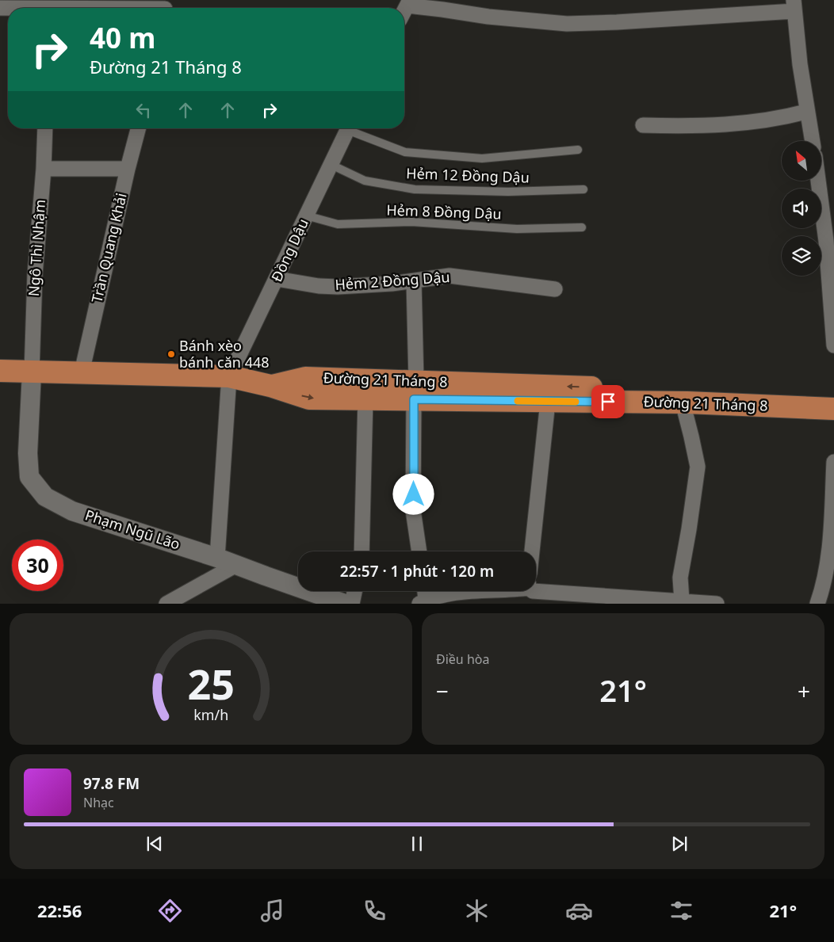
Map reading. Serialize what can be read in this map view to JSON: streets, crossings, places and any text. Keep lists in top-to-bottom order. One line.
{"streets":{"main road":["Đường 21 Tháng 8"],"street":["Ngô Thì Nhậm","Trần Quang Khải","Đồng Dậu","Hẻm 2 Đồng Dậu","Phạm Ngũ Lão"],"lane":["Hẻm 12 Đồng Dậu","Hẻm 8 Đồng Dậu"]},"crossings":[["Hẻm 12 Đồng Dậu","Đồng Dậu"],["Hẻm 8 Đồng Dậu","Đồng Dậu"],["Ngô Thì Nhậm","Đường 21 Tháng 8"],["Ngô Thì Nhậm","Phạm Ngũ Lão"],["Trần Quang Khải","Đường 21 Tháng 8"],["Đồng Dậu","Hẻm 2 Đồng Dậu"],["Đồng Dậu","Đường 21 Tháng 8"],["Đường 21 Tháng 8","Phạm Ngũ Lão"]],"places":["Bánh xèo bánh căn 448"],"north":"top left","page":{"turn":["40 m","Đường 21 Tháng 8"],"limit":"30","trip":"22:57 · 1 phút · 120 m","tile":"Điều hòa","heat":["−","21°","+"],"song":["97.8 FM","Nhạc"],"tabs":["22:56","21°"],"gauge":["25","km/h"]}}
